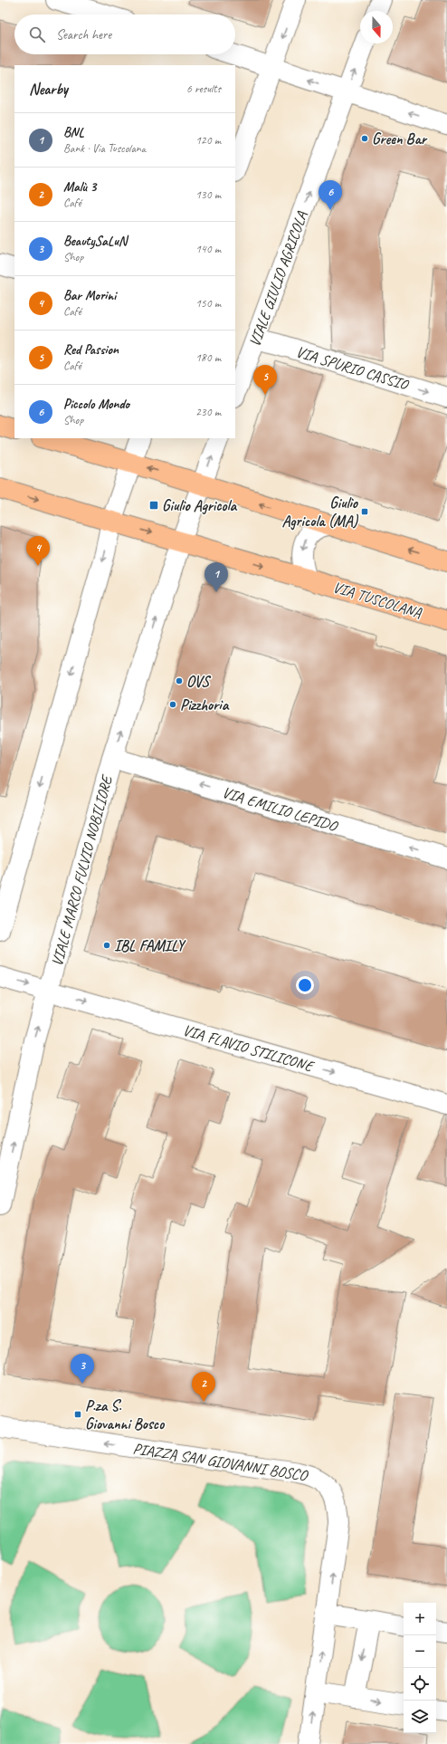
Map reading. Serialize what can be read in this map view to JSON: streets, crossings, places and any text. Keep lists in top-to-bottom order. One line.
{"streets":{"main road":["VIA TUSCOLANA"],"street":["VIALE GIULIO AGRICOLA","VIA SPURIO CASSIO","VIA EMILIO LEPIDO","VIALE MARCO FULVIO NOBILIORE","VIA FLAVIO STILICONE","PIAZZA SAN GIOVANNI BOSCO"]},"crossings":[["VIALE GIULIO AGRICOLA","VIA SPURIO CASSIO"],["VIA TUSCOLANA","VIALE MARCO FULVIO NOBILIORE"],["VIA EMILIO LEPIDO","VIALE MARCO FULVIO NOBILIORE"],["VIALE MARCO FULVIO NOBILIORE","VIA FLAVIO STILICONE"]],"one_way":["VIA SPURIO CASSIO","VIA EMILIO LEPIDO","VIA FLAVIO STILICONE"],"places":{"other":["Green Bar","OVS","Pizzhoria","IBL FAMILY"],"transit":["Giulio Agricola","Giulio Agricola (MA)","P.za S. Giovanni Bosco"]},"north":"bottom","page":{"search":"Search here","heading":["Nearby","6 results"],"list":[{"mark":"1","name":"BNL","note":"Bank · Via Tuscolana","value":"120 m"},{"mark":"2","name":"Malù 3","note":"Café","value":"130 m"},{"mark":"3","name":"BeautySaLuN","note":"Shop","value":"140 m"},{"mark":"4","name":"Bar Morini","note":"Café","value":"150 m"},{"mark":"5","name":"Red Passion","note":"Café","value":"180 m"},{"mark":"6","name":"Piccolo Mondo","note":"Shop","value":"230 m"}],"pins":["6","5","4","1","3","2"],"map_buttons":["+","−"]}}
